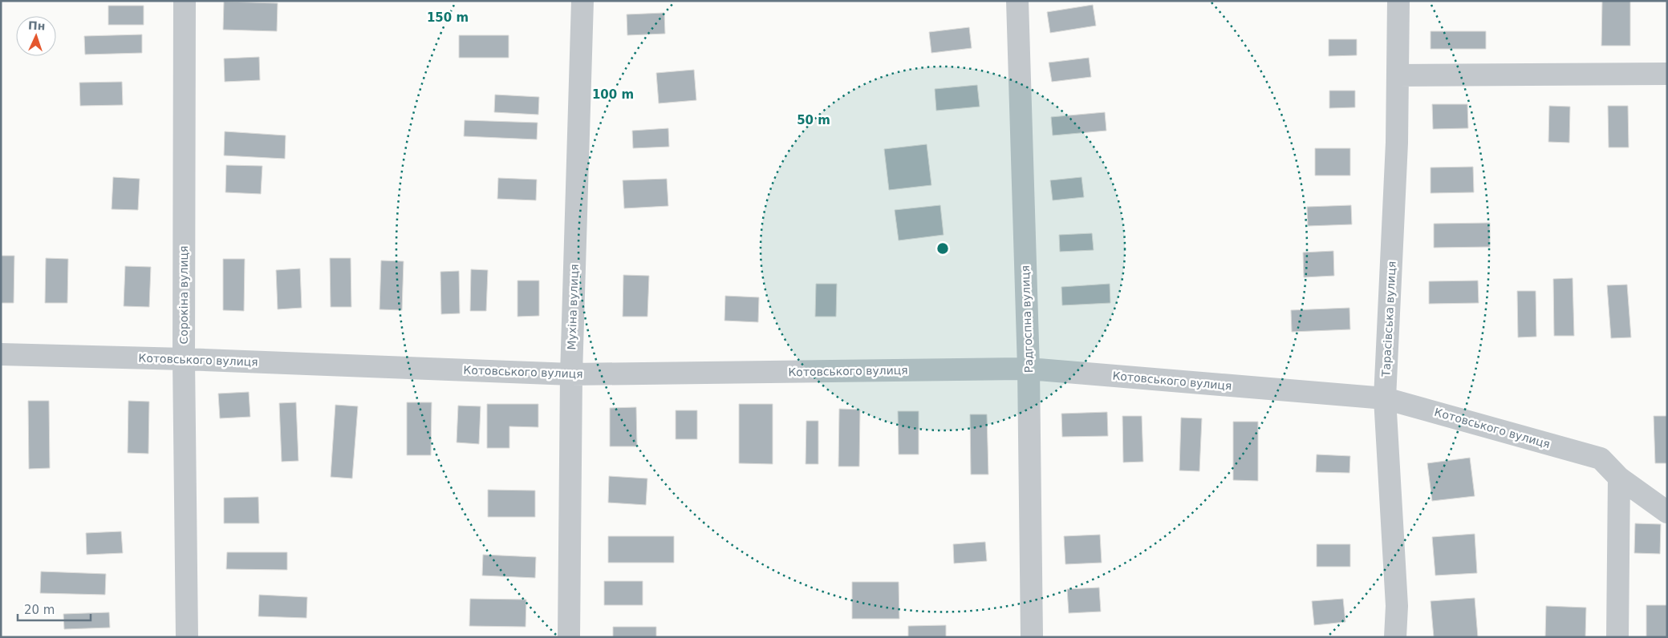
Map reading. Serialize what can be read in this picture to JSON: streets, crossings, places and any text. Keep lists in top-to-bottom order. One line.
{"streets":{"street":["Сорокіна вулиця","Мухіна вулиця","Радгоспна вулиця","Тарасівська вулиця","Котовського вулиця"]},"crossings":[["Сорокіна вулиця","Котовського вулиця"],["Мухіна вулиця","Котовського вулиця"],["Радгоспна вулиця","Котовського вулиця"],["Тарасівська вулиця","Котовського вулиця"]],"scale_bar":"20 m","north":"top","rings":["150 m","100 m","50 m"]}
